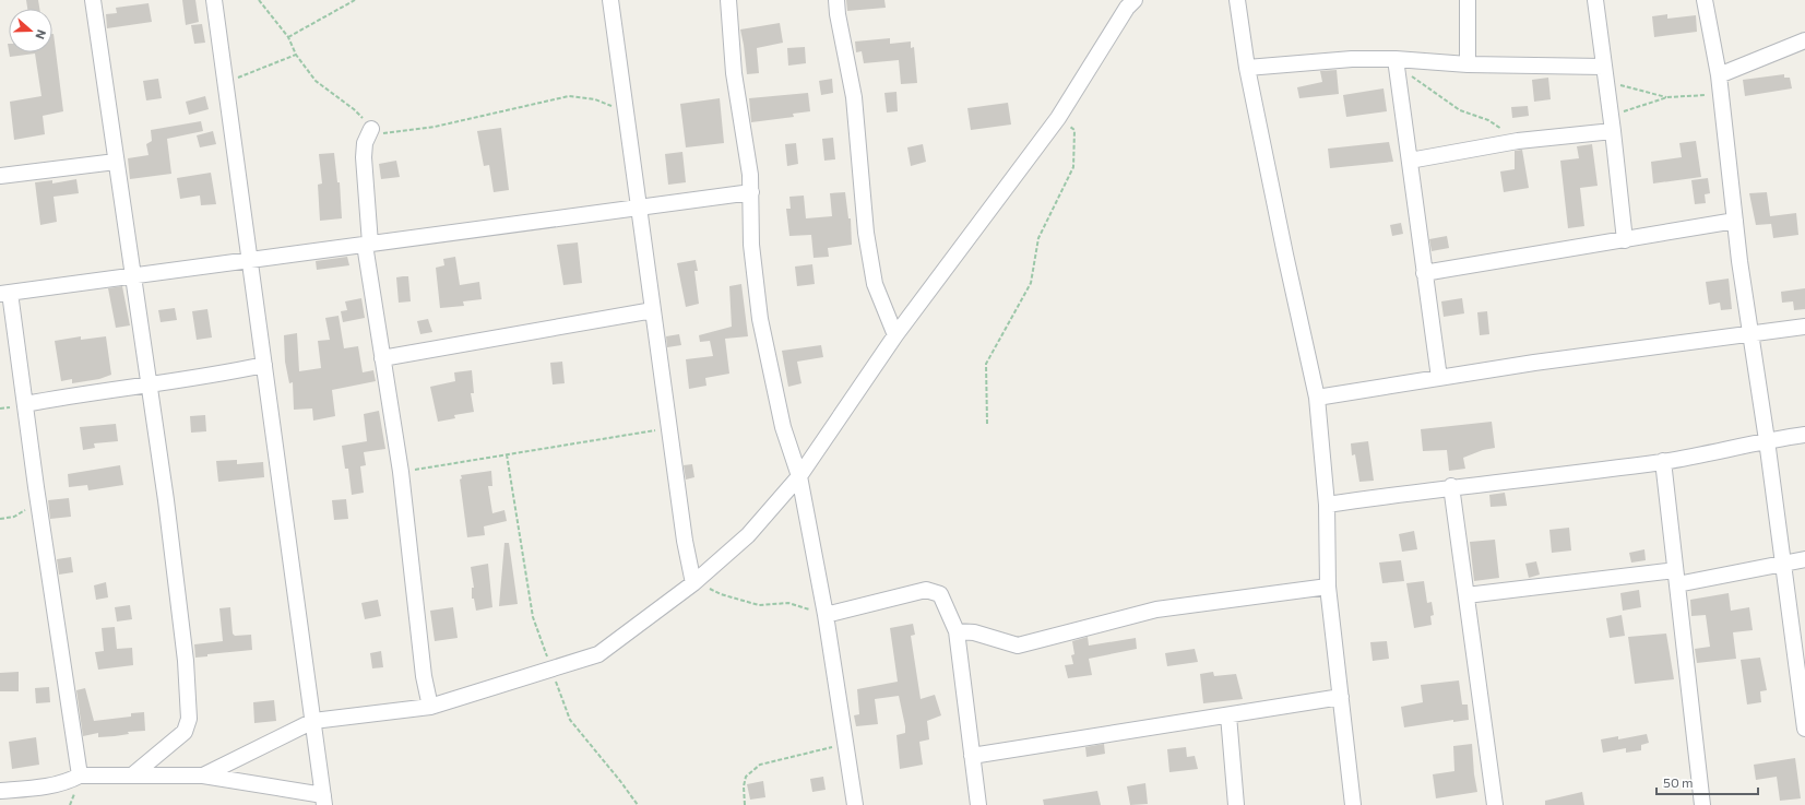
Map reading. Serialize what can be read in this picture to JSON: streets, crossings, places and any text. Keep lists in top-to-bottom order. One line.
{"scale_bar":"50 m","north":"right"}
